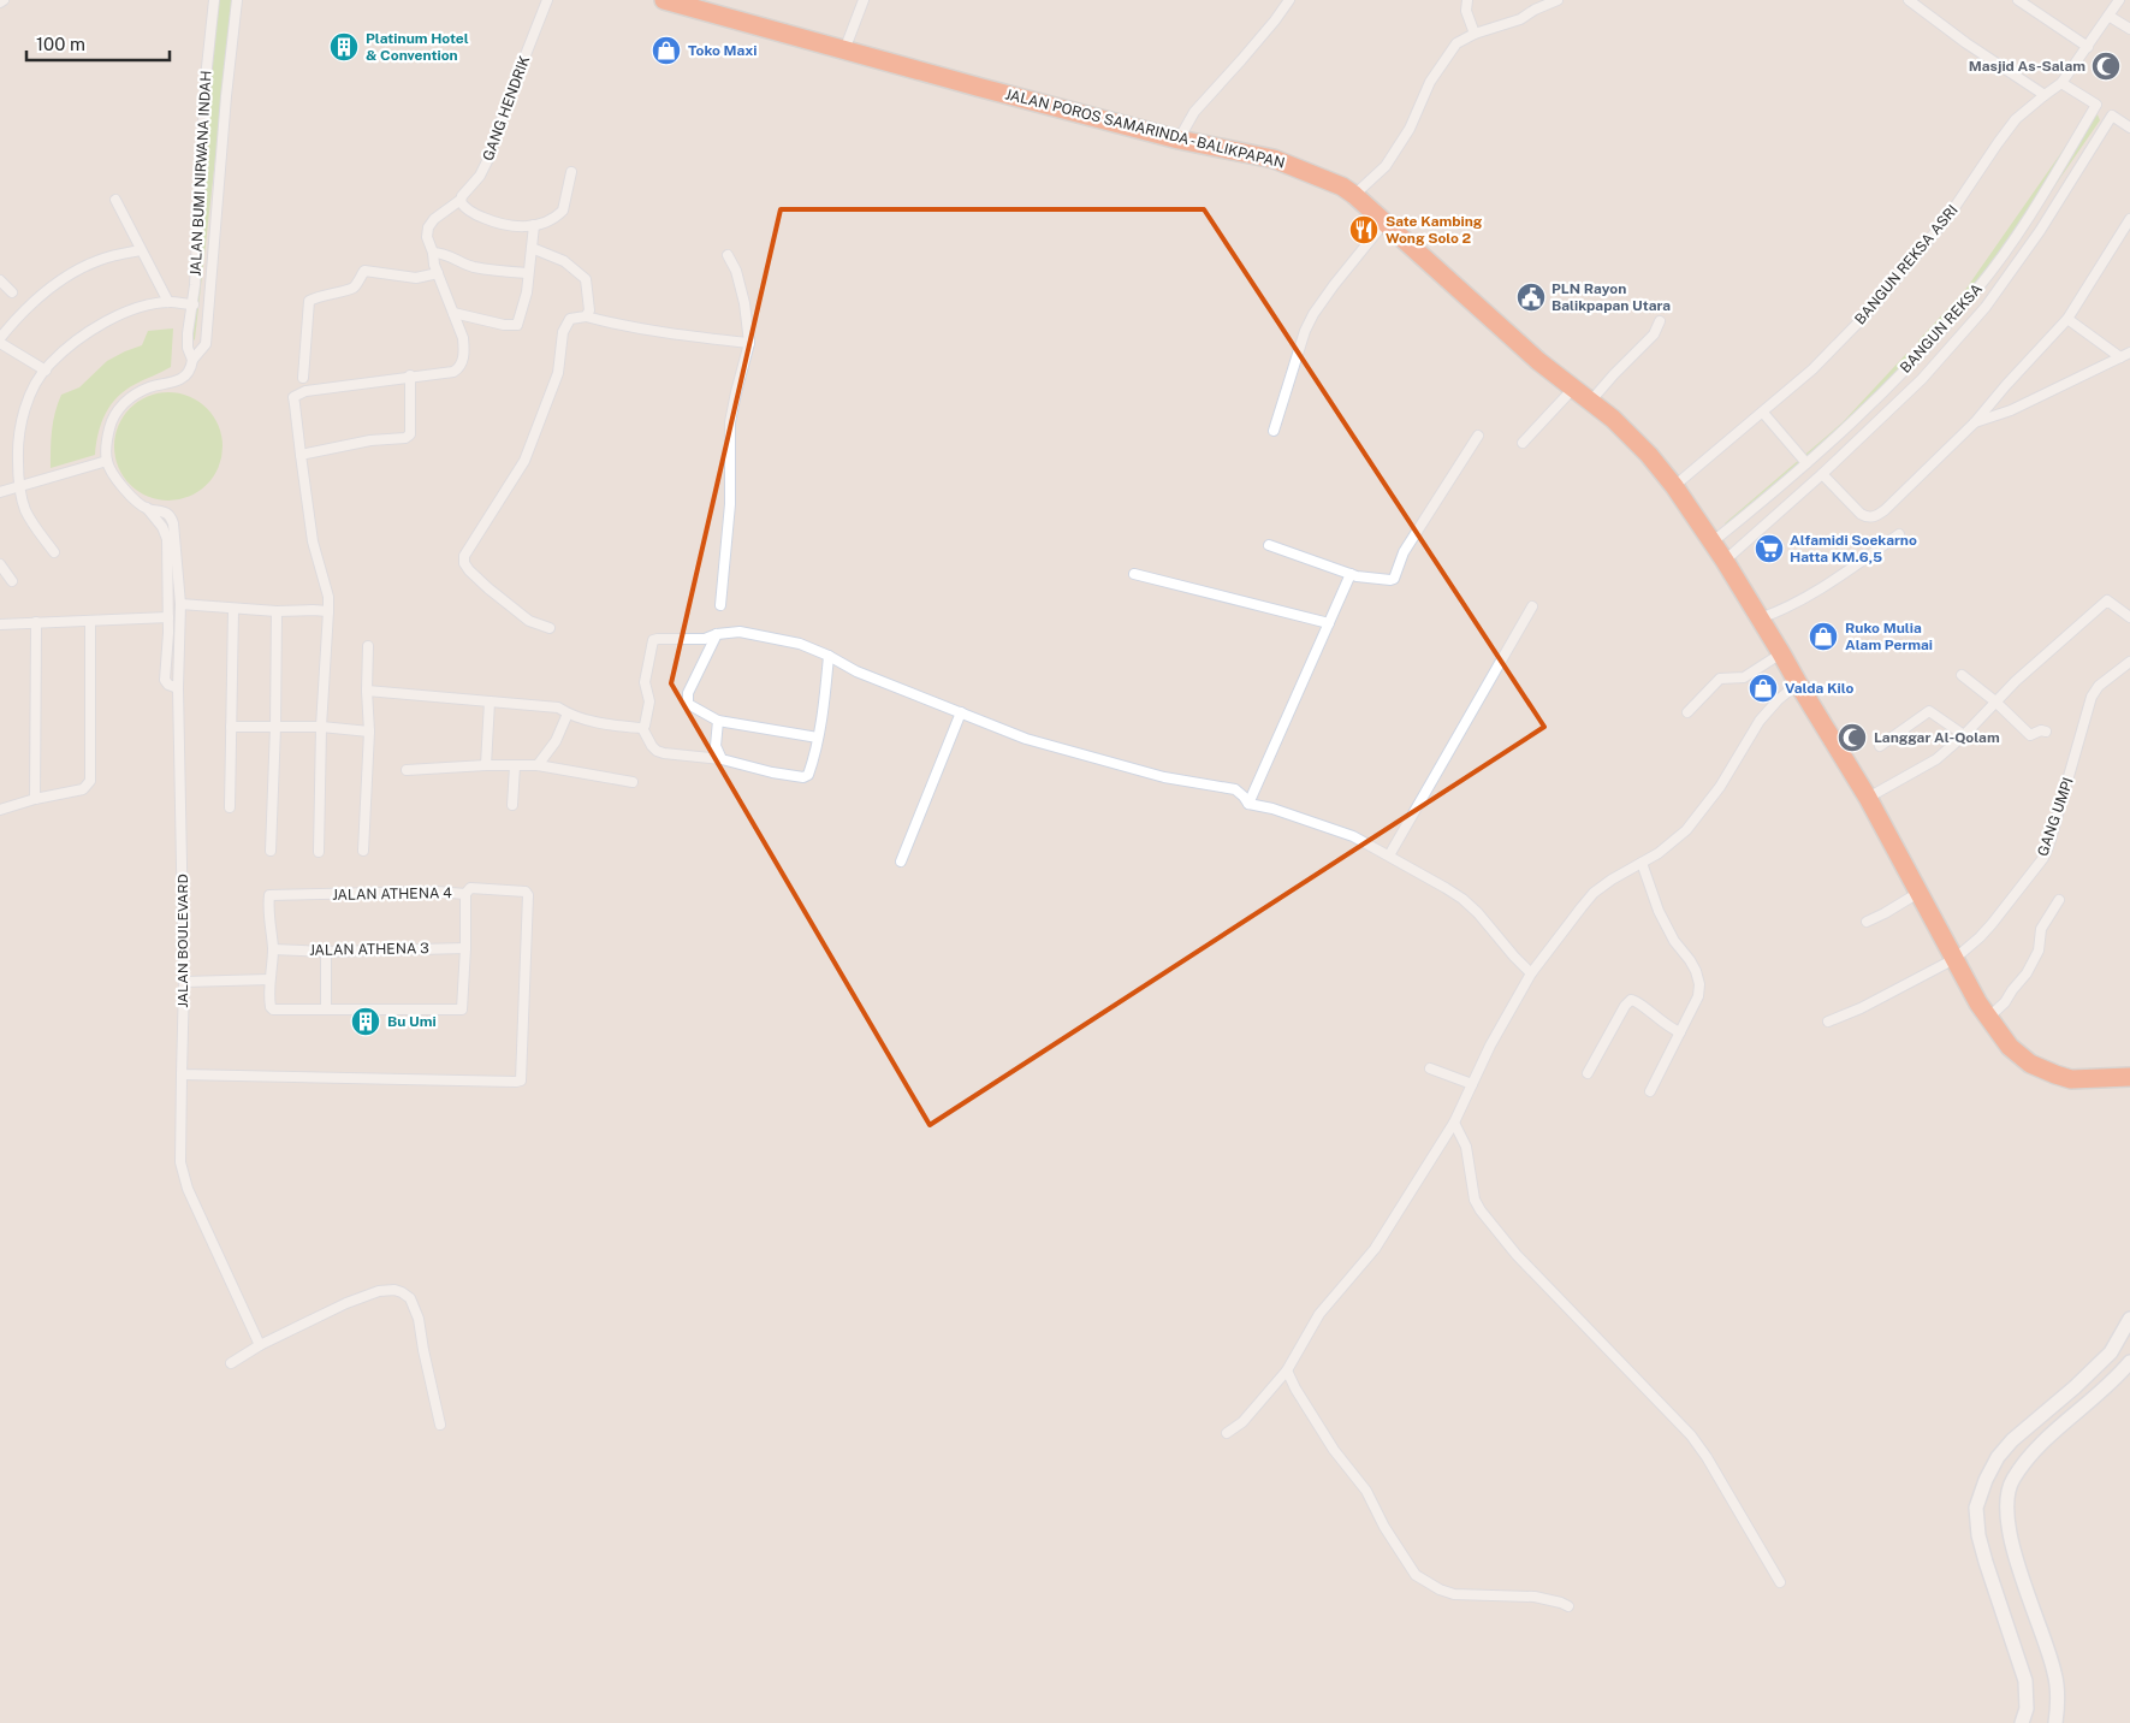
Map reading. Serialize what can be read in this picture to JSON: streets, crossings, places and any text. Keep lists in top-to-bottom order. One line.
{"streets":{"highway":["JALAN POROS SAMARINDA - BALIKPAPAN"],"street":["GANG HENDRIK","JALAN BUMI NIRWANA INDAH","BANGUN REKSA ASRI","BANGUN REKSA","GANG UMPI","JALAN ATHENA 4","JALAN BOULEVARD","JALAN ATHENA 3"]},"crossings":[["JALAN POROS SAMARINDA - BALIKPAPAN","BANGUN REKSA ASRI"],["JALAN POROS SAMARINDA - BALIKPAPAN","BANGUN REKSA"],["JALAN POROS SAMARINDA - BALIKPAPAN","GANG UMPI"],["JALAN ATHENA 4","JALAN BOULEVARD"],["JALAN ATHENA 4","JALAN ATHENA 3"]],"places":{"building":["Platinum Hotel & Convention","Bu Umi"],"shop":["Toko Maxi","Ruko Mulia Alam Permai","Valda Kilo"],"mosque":["Masjid As-Salam","Langgar Al-Qolam"],"restaurant":["Sate Kambing Wong Solo 2"],"public building":["PLN Rayon Balikpapan Utara"],"supermarket":["Alfamidi Soekarno Hatta KM.6,5"]},"scale_bar":"100 m"}
